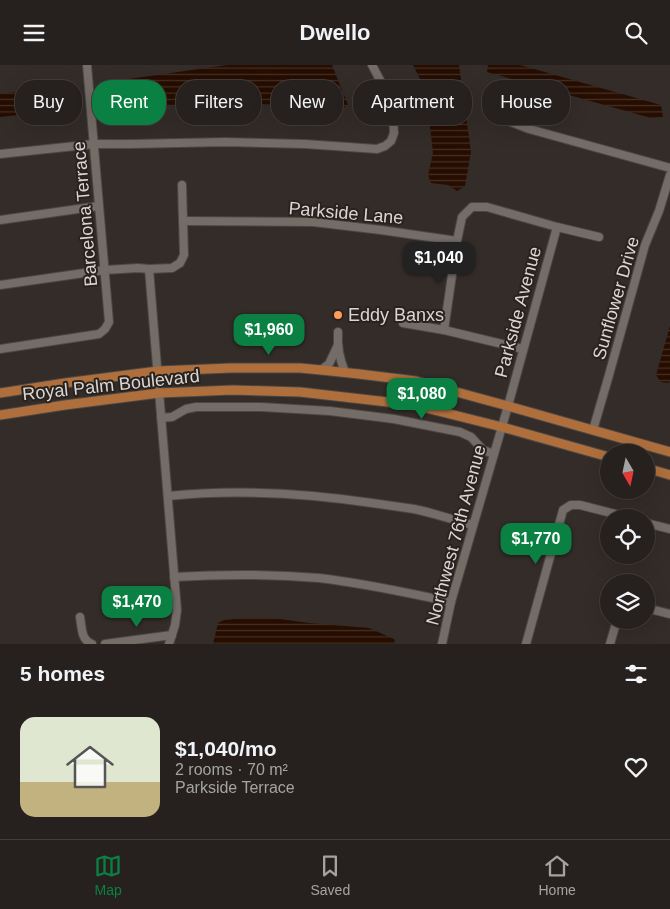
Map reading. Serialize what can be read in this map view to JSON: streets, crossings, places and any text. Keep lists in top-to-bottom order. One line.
{"streets":{"main road":["Royal Palm Boulevard"],"street":["Parkside Lane","Barcelona Terrace","Sunflower Drive","Parkside Avenue","Northwest 76th Avenue"]},"crossings":[["Sunflower Drive","Royal Palm Boulevard"],["Parkside Avenue","Royal Palm Boulevard"],["Parkside Avenue","Northwest 76th Avenue"],["Royal Palm Boulevard","Northwest 76th Avenue"]],"places":["Eddy Banxs"],"north":"bottom","page":{"header":"Dwello","chip":["Buy","Rent","Filters","New","Apartment","House"],"price":["$1,040","$1,960","$1,080","$1,770","$1,470"],"heading":"5 homes","list":[{"name":"$1,040/mo","note":"2 rooms · 70 m² · Parkside Terrace"}],"tabs":["Map","Saved","Home"]}}
